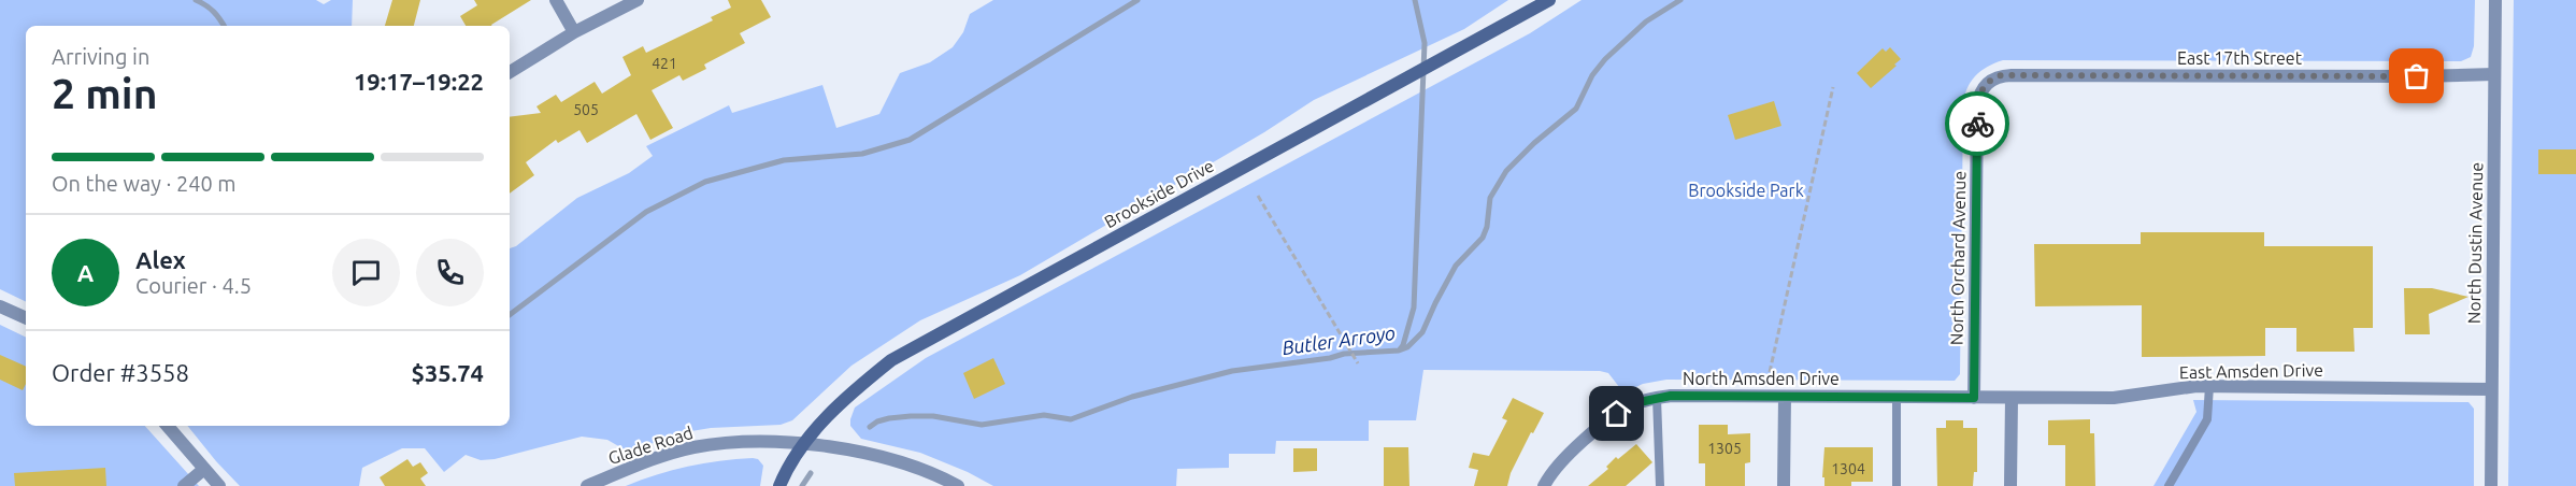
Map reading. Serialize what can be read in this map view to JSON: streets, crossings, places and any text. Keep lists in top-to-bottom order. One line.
{"streets":{"main road":["Brookside Drive"],"street":["East 17th Street","North Dustin Avenue","North Orchard Avenue","East Amsden Drive","North Amsden Drive","Glade Road"]},"crossings":[["East 17th Street","North Dustin Avenue"],["East 17th Street","North Orchard Avenue"],["Brookside Drive","Glade Road"],["North Dustin Avenue","East Amsden Drive"],["North Orchard Avenue","East Amsden Drive"],["North Orchard Avenue","North Amsden Drive"],["East Amsden Drive","North Amsden Drive"]],"water":["Butler Arroyo"],"parks":["Brookside Park"],"house_numbers":["421","505","1305","1304"],"page":{"heading":["2 min","Arriving in","19:17–19:22"],"panel":["Alex","Courier · 4.5","Order #3558","$35.74"],"bar":"On the way · 240 m","round":"A"}}
